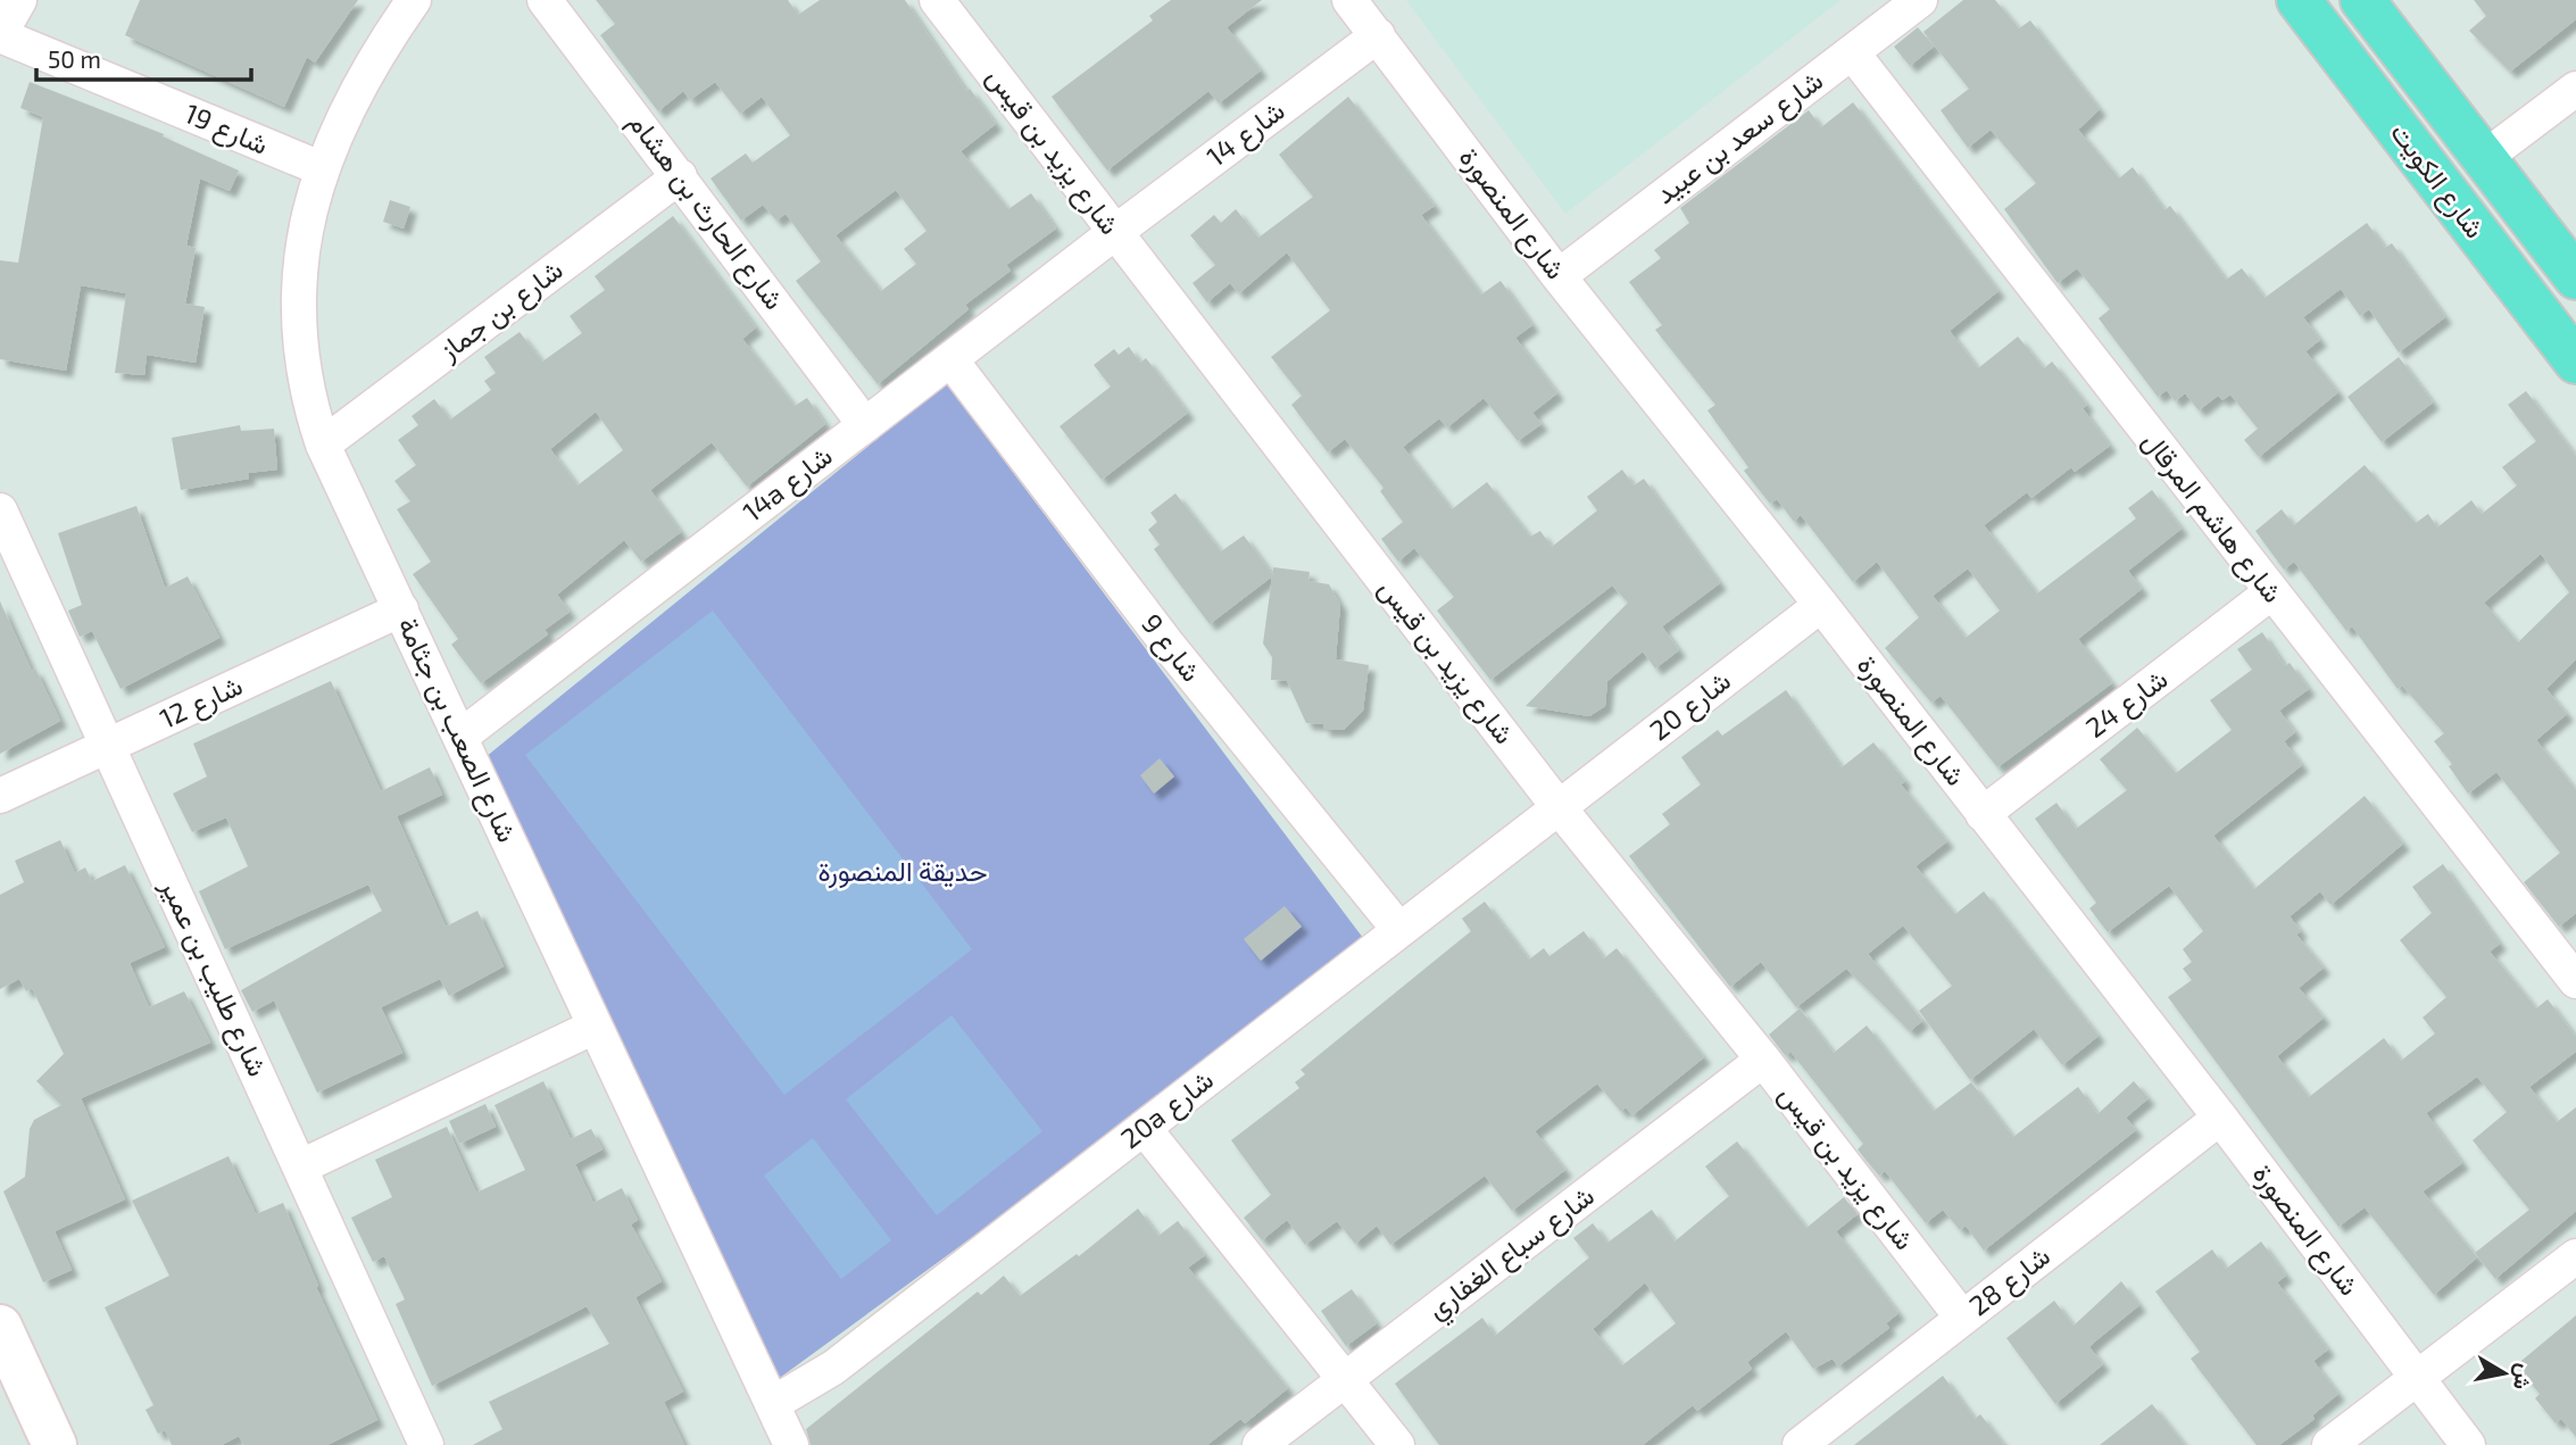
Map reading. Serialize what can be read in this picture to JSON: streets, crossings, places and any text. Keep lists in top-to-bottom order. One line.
{"streets":{"main road":["شارع الكويت"],"street":["شارع 19","شارع 14","شارع سعد بن عبيد","شارع يزيد بن قيس","شارع الحارث بن هشام","شارع المنصورة","شارع بن جماز","14a شارع","شارع هاشم المرقال","شارع 9","شارع 12","شارع 24","شارع 20","شارع الصعب بن جثامة","شارع طليب بن عمير","20a شارع","شارع سباع الغفاري","شارع 28"]},"crossings":[["شارع 19","شارع الصعب بن جثامة"],["شارع 14","شارع يزيد بن قيس"],["شارع 14","شارع المنصورة"],["شارع 14","14a شارع"],["شارع سعد بن عبيد","شارع المنصورة"],["شارع سعد بن عبيد","شارع هاشم المرقال"],["شارع يزيد بن قيس","14a شارع"],["شارع يزيد بن قيس","شارع 20"],["شارع يزيد بن قيس","20a شارع"],["شارع يزيد بن قيس","شارع سباع الغفاري"],["شارع يزيد بن قيس","شارع 28"],["شارع الحارث بن هشام","شارع بن جماز"],["شارع الحارث بن هشام","14a شارع"],["شارع المنصورة","شارع 24"],["شارع المنصورة","شارع 20"],["شارع المنصورة","شارع 28"],["شارع بن جماز","شارع الصعب بن جثامة"],["14a شارع","شارع 9"],["14a شارع","شارع الصعب بن جثامة"],["شارع هاشم المرقال","شارع 24"],["شارع 9","20a شارع"],["شارع 12","شارع الصعب بن جثامة"],["شارع 12","شارع طليب بن عمير"],["شارع 20","20a شارع"],["شارع الصعب بن جثامة","20a شارع"]],"parks":["حديقة المنصورة"],"scale_bar":"50 m","north":"right"}
